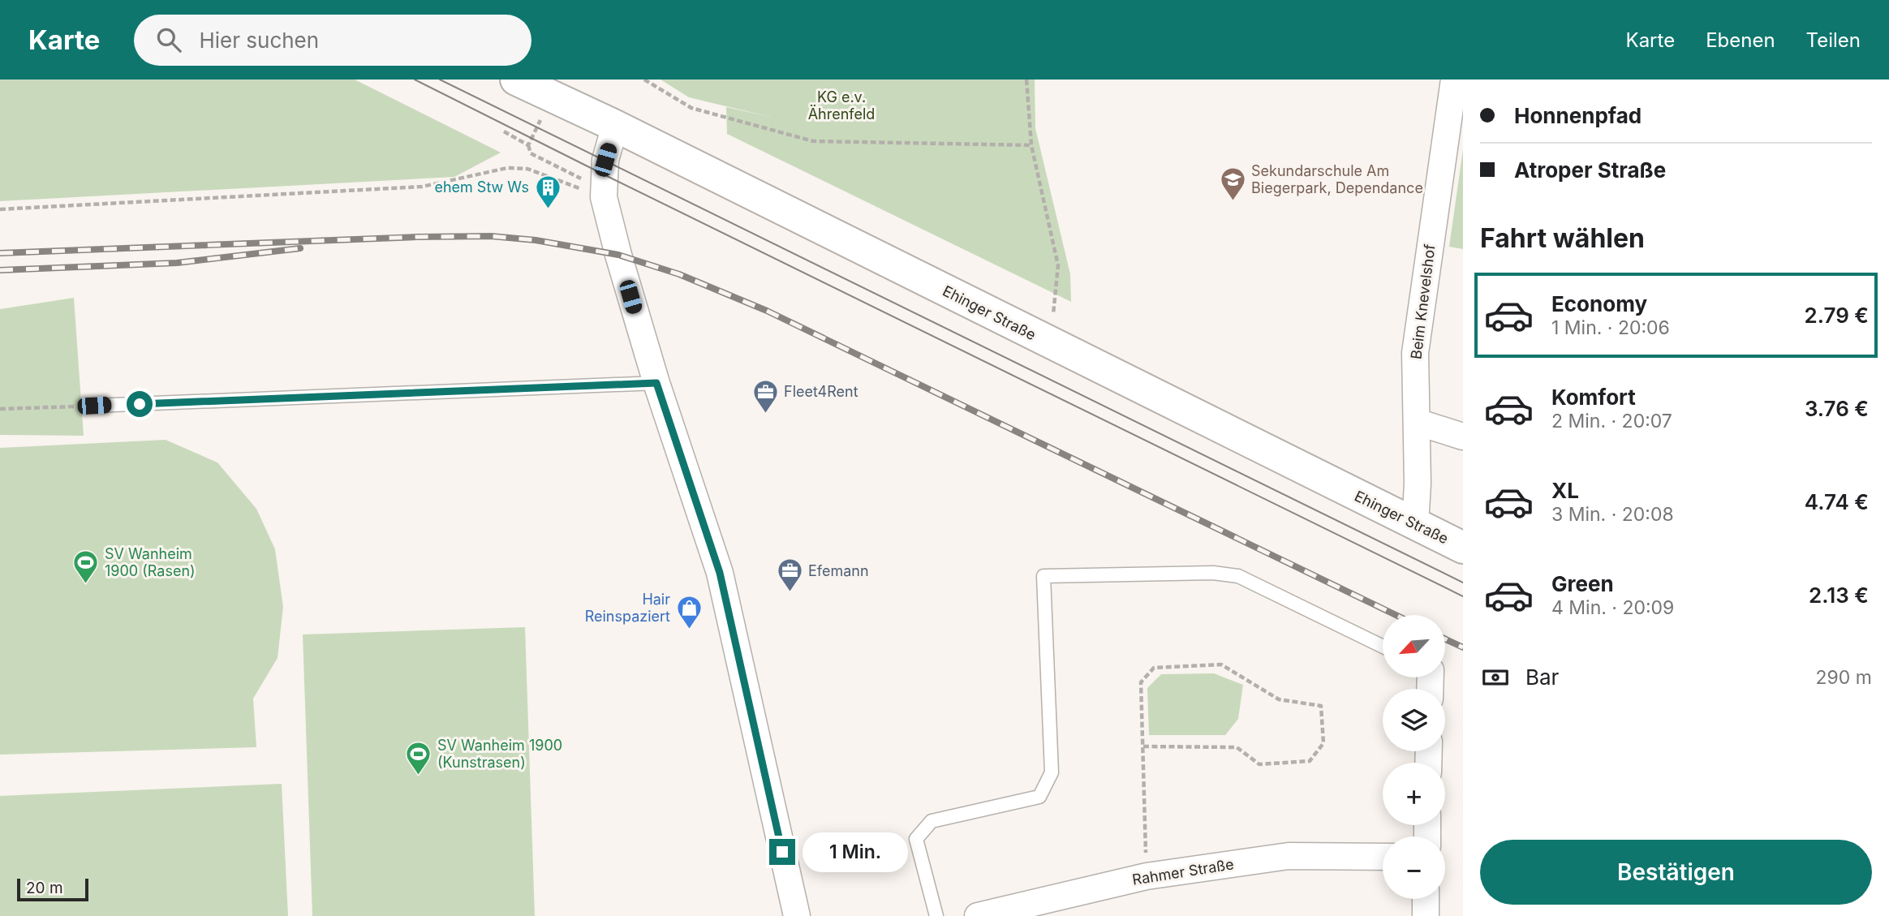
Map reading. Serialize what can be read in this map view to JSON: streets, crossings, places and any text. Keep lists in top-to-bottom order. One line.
{"streets":{"street":["Beim Knevelshof","Ehinger Straße","Rahmer Straße"]},"crossings":[["Beim Knevelshof","Ehinger Straße"]],"parks":["KG e.v. Ährenfeld"],"places":{"school or university":["Sekundarschule Am Biegerpark, Dependance"],"building":["ehem Stw Ws"],"office":["Fleet4Rent","Efemann"],"sports":["SV Wanheim 1900 (Rasen)","SV Wanheim 1900 (Kunstrasen)"],"shop":["Hair Reinspaziert"]},"scale_bar":"20 m","north":"bottom left","page":{"header":"Karte","search":"Hier suchen","nav":["Karte","Ebenen","Teilen"],"banner":["Honnenpfad","Atroper Straße"],"heading":"Fahrt wählen","list":[{"name":"Economy","note":"1 Min. · 20:06","value":"2.79 €"},{"name":"Komfort","note":"2 Min. · 20:07","value":"3.76 €"},{"name":"XL","note":"3 Min. · 20:08","value":"4.74 €"},{"name":"Green","note":"4 Min. · 20:09","value":"2.13 €"}],"map_buttons":["+","−"],"pay":["Bar","290 m"],"buttons":"Bestätigen","bubble":"1 Min.","scale":"20 m"}}
